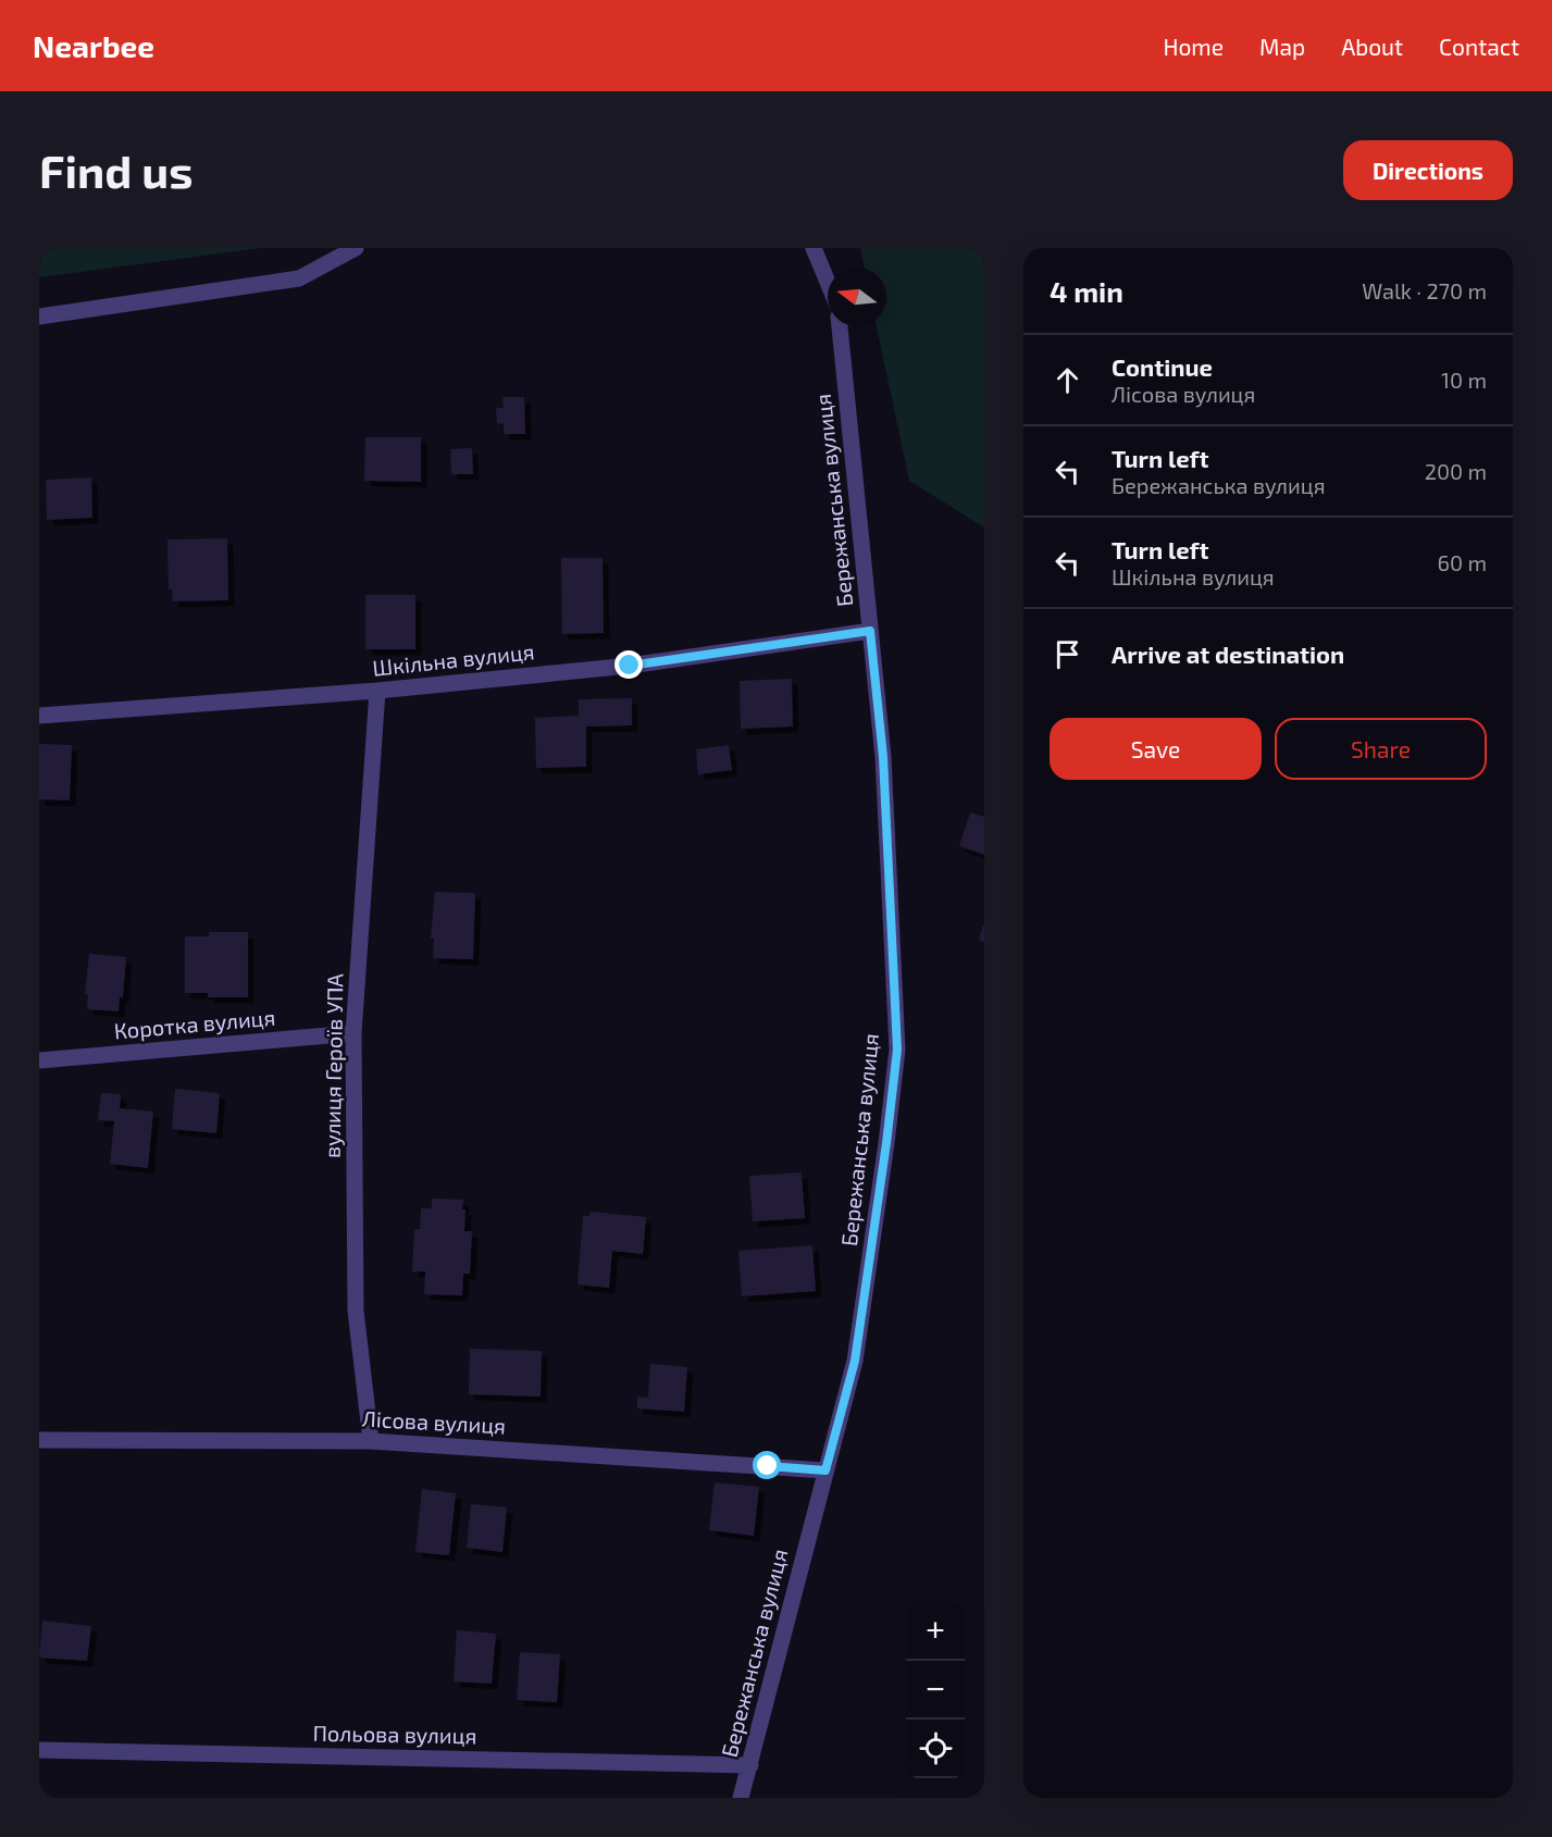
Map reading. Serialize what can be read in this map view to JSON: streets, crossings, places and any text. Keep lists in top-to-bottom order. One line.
{"streets":{"street":["Бережанська вулиця","Шкільна вулиця","Коротка вулиця","вулиця Героїв УПА","Лісова вулиця","Польова вулиця"]},"crossings":[["Бережанська вулиця","Шкільна вулиця"],["Бережанська вулиця","Лісова вулиця"],["Бережанська вулиця","Польова вулиця"],["Шкільна вулиця","вулиця Героїв УПА"],["Коротка вулиця","вулиця Героїв УПА"],["вулиця Героїв УПА","Лісова вулиця"]],"north":"left","page":{"header":"Nearbee","nav":["Home","Map","About","Contact"],"buttons":["Directions",["Save","Share"]],"title":"Find us","heading":["4 min","Walk · 270 m"],"list":[["Continue","Лісова вулиця","10 m"],["Turn left","Бережанська вулиця","200 m"],["Turn left","Шкільна вулиця","60 m"],"Arrive at destination"],"map_buttons":["+","−"]}}
